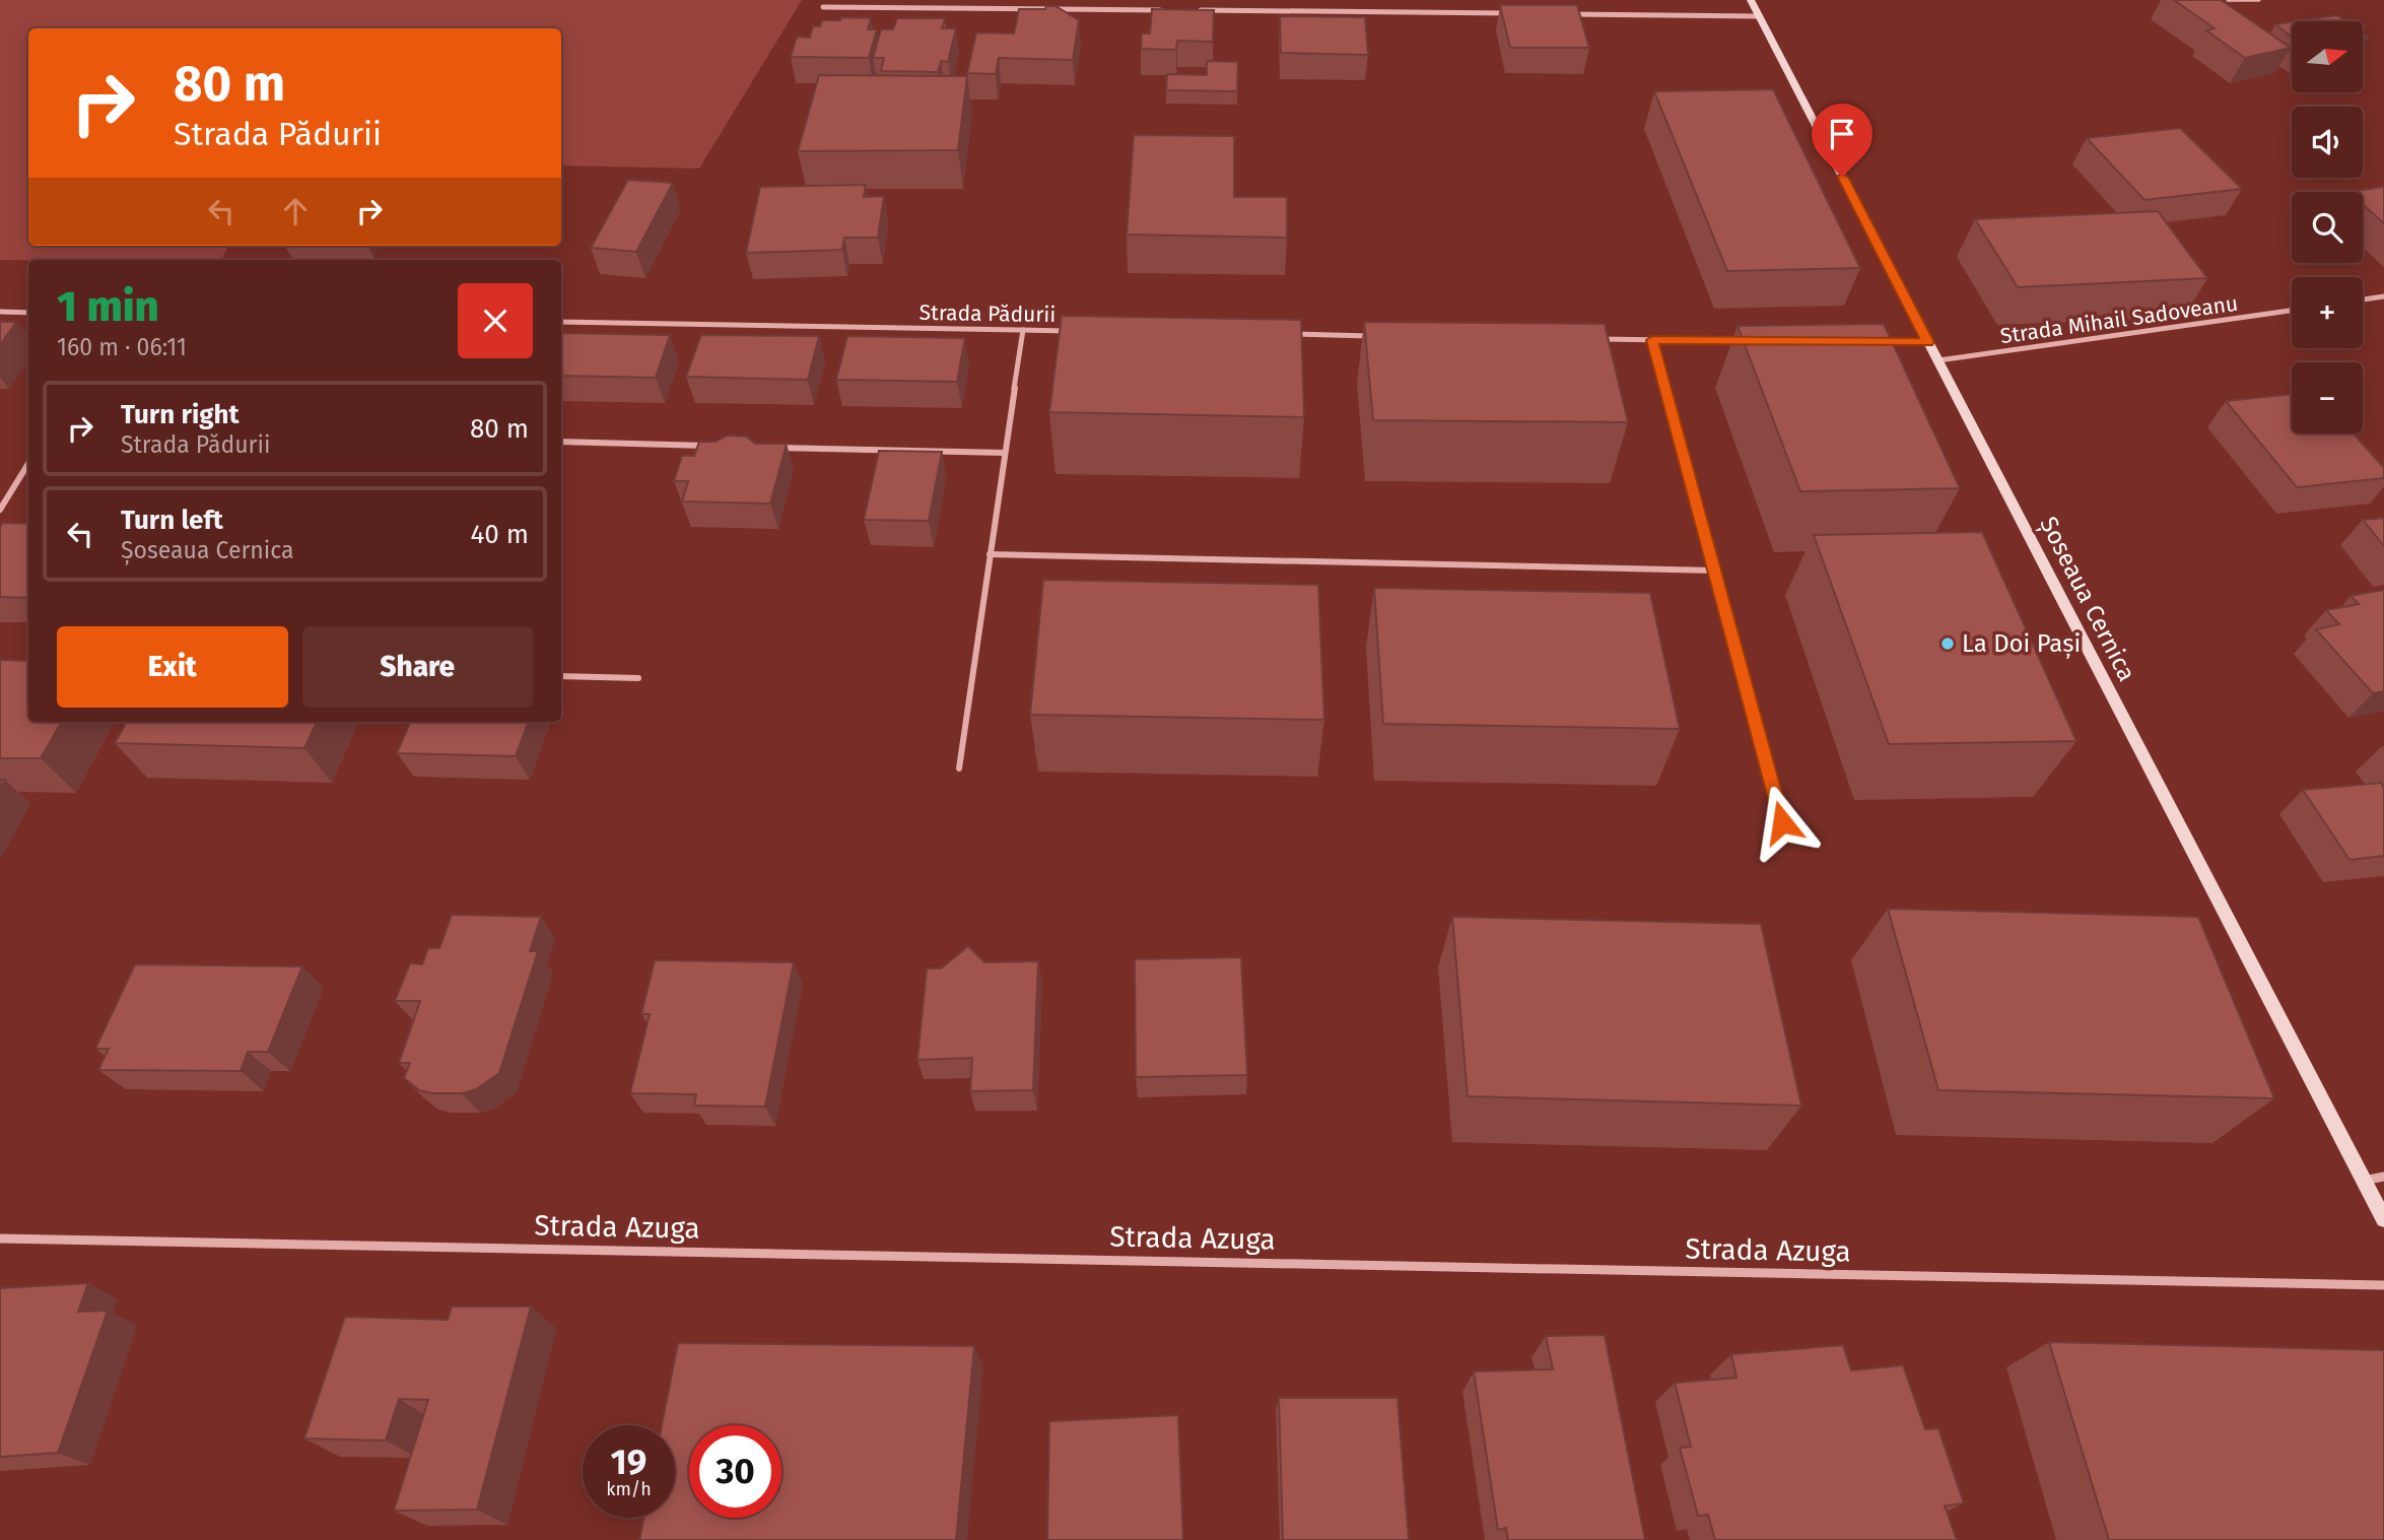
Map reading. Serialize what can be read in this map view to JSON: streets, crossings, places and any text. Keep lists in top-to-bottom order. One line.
{"streets":{"street":["Strada Pădurii","Strada Mihail Sadoveanu","Șoseaua Cernica","Strada Azuga"]},"crossings":[["Strada Mihail Sadoveanu","Șoseaua Cernica"]],"places":["La Doi Pași"],"north":"right","page":{"map_buttons":["+","−"],"turn":["80 m","Strada Pădurii"],"heading":["1 min","160 m · 06:11"],"list":[{"name":"Turn right","note":"Strada Pădurii","value":"80 m"},{"name":"Turn left","note":"Șoseaua Cernica","value":"40 m"}],"buttons":["Exit","Share"],"speed":"19 km/h","limit":"30"}}
